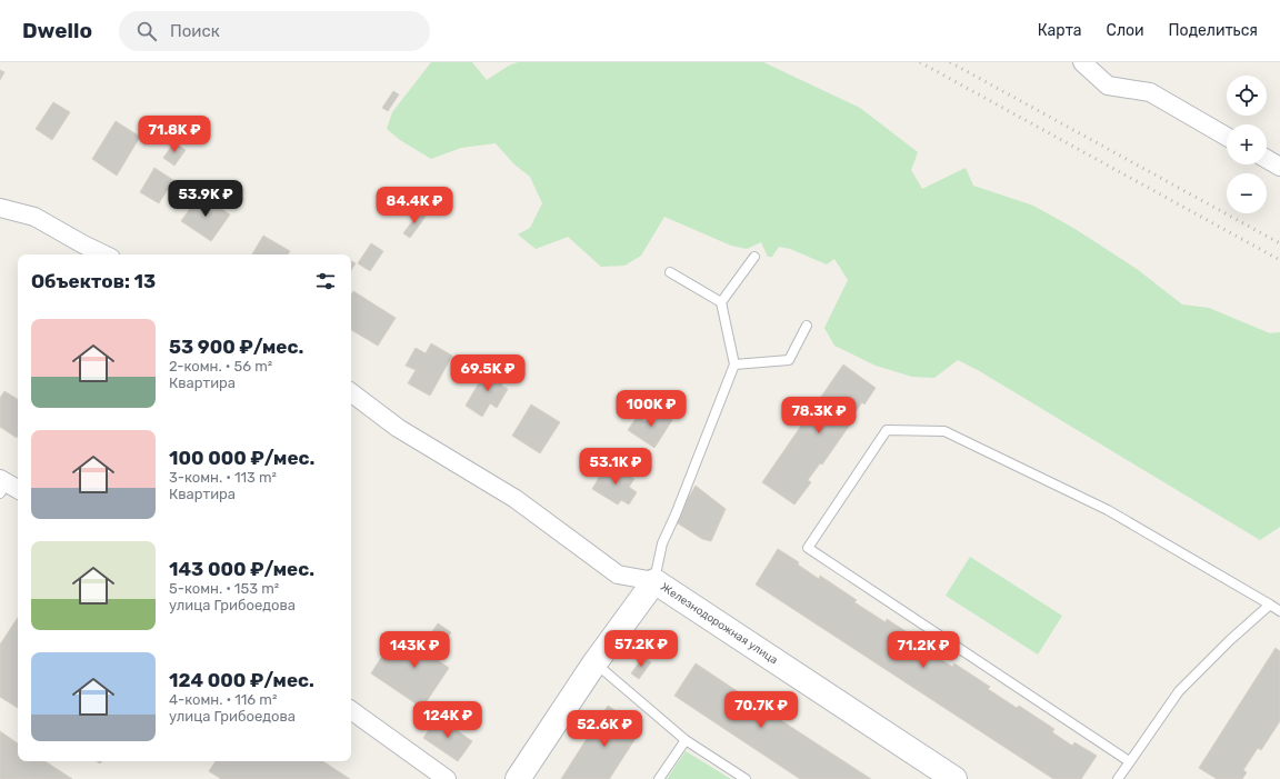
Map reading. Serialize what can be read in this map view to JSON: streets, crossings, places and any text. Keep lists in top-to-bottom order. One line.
{"streets":{"main road":["Железнодорожная улица"]},"page":{"header":"Dwello","search":"Поиск","nav":["Карта","Слои","Поделиться"],"map_buttons":["+","−"],"price":["71.8K ₽","53.9K ₽","84.4K ₽","69.5K ₽","100K ₽","78.3K ₽","53.1K ₽","57.2K ₽","143K ₽","71.2K ₽","70.7K ₽","124K ₽","52.6K ₽"],"heading":"Объектов: 13","list":[{"name":"53 900 ₽/мес.","note":"2-комн. · 56 m² · Квартира"},{"name":"100 000 ₽/мес.","note":"3-комн. · 113 m² · Квартира"},{"name":"143 000 ₽/мес.","note":"5-комн. · 153 m² · улица Грибоедова"},{"name":"124 000 ₽/мес.","note":"4-комн. · 116 m² · улица Грибоедова"}]}}
